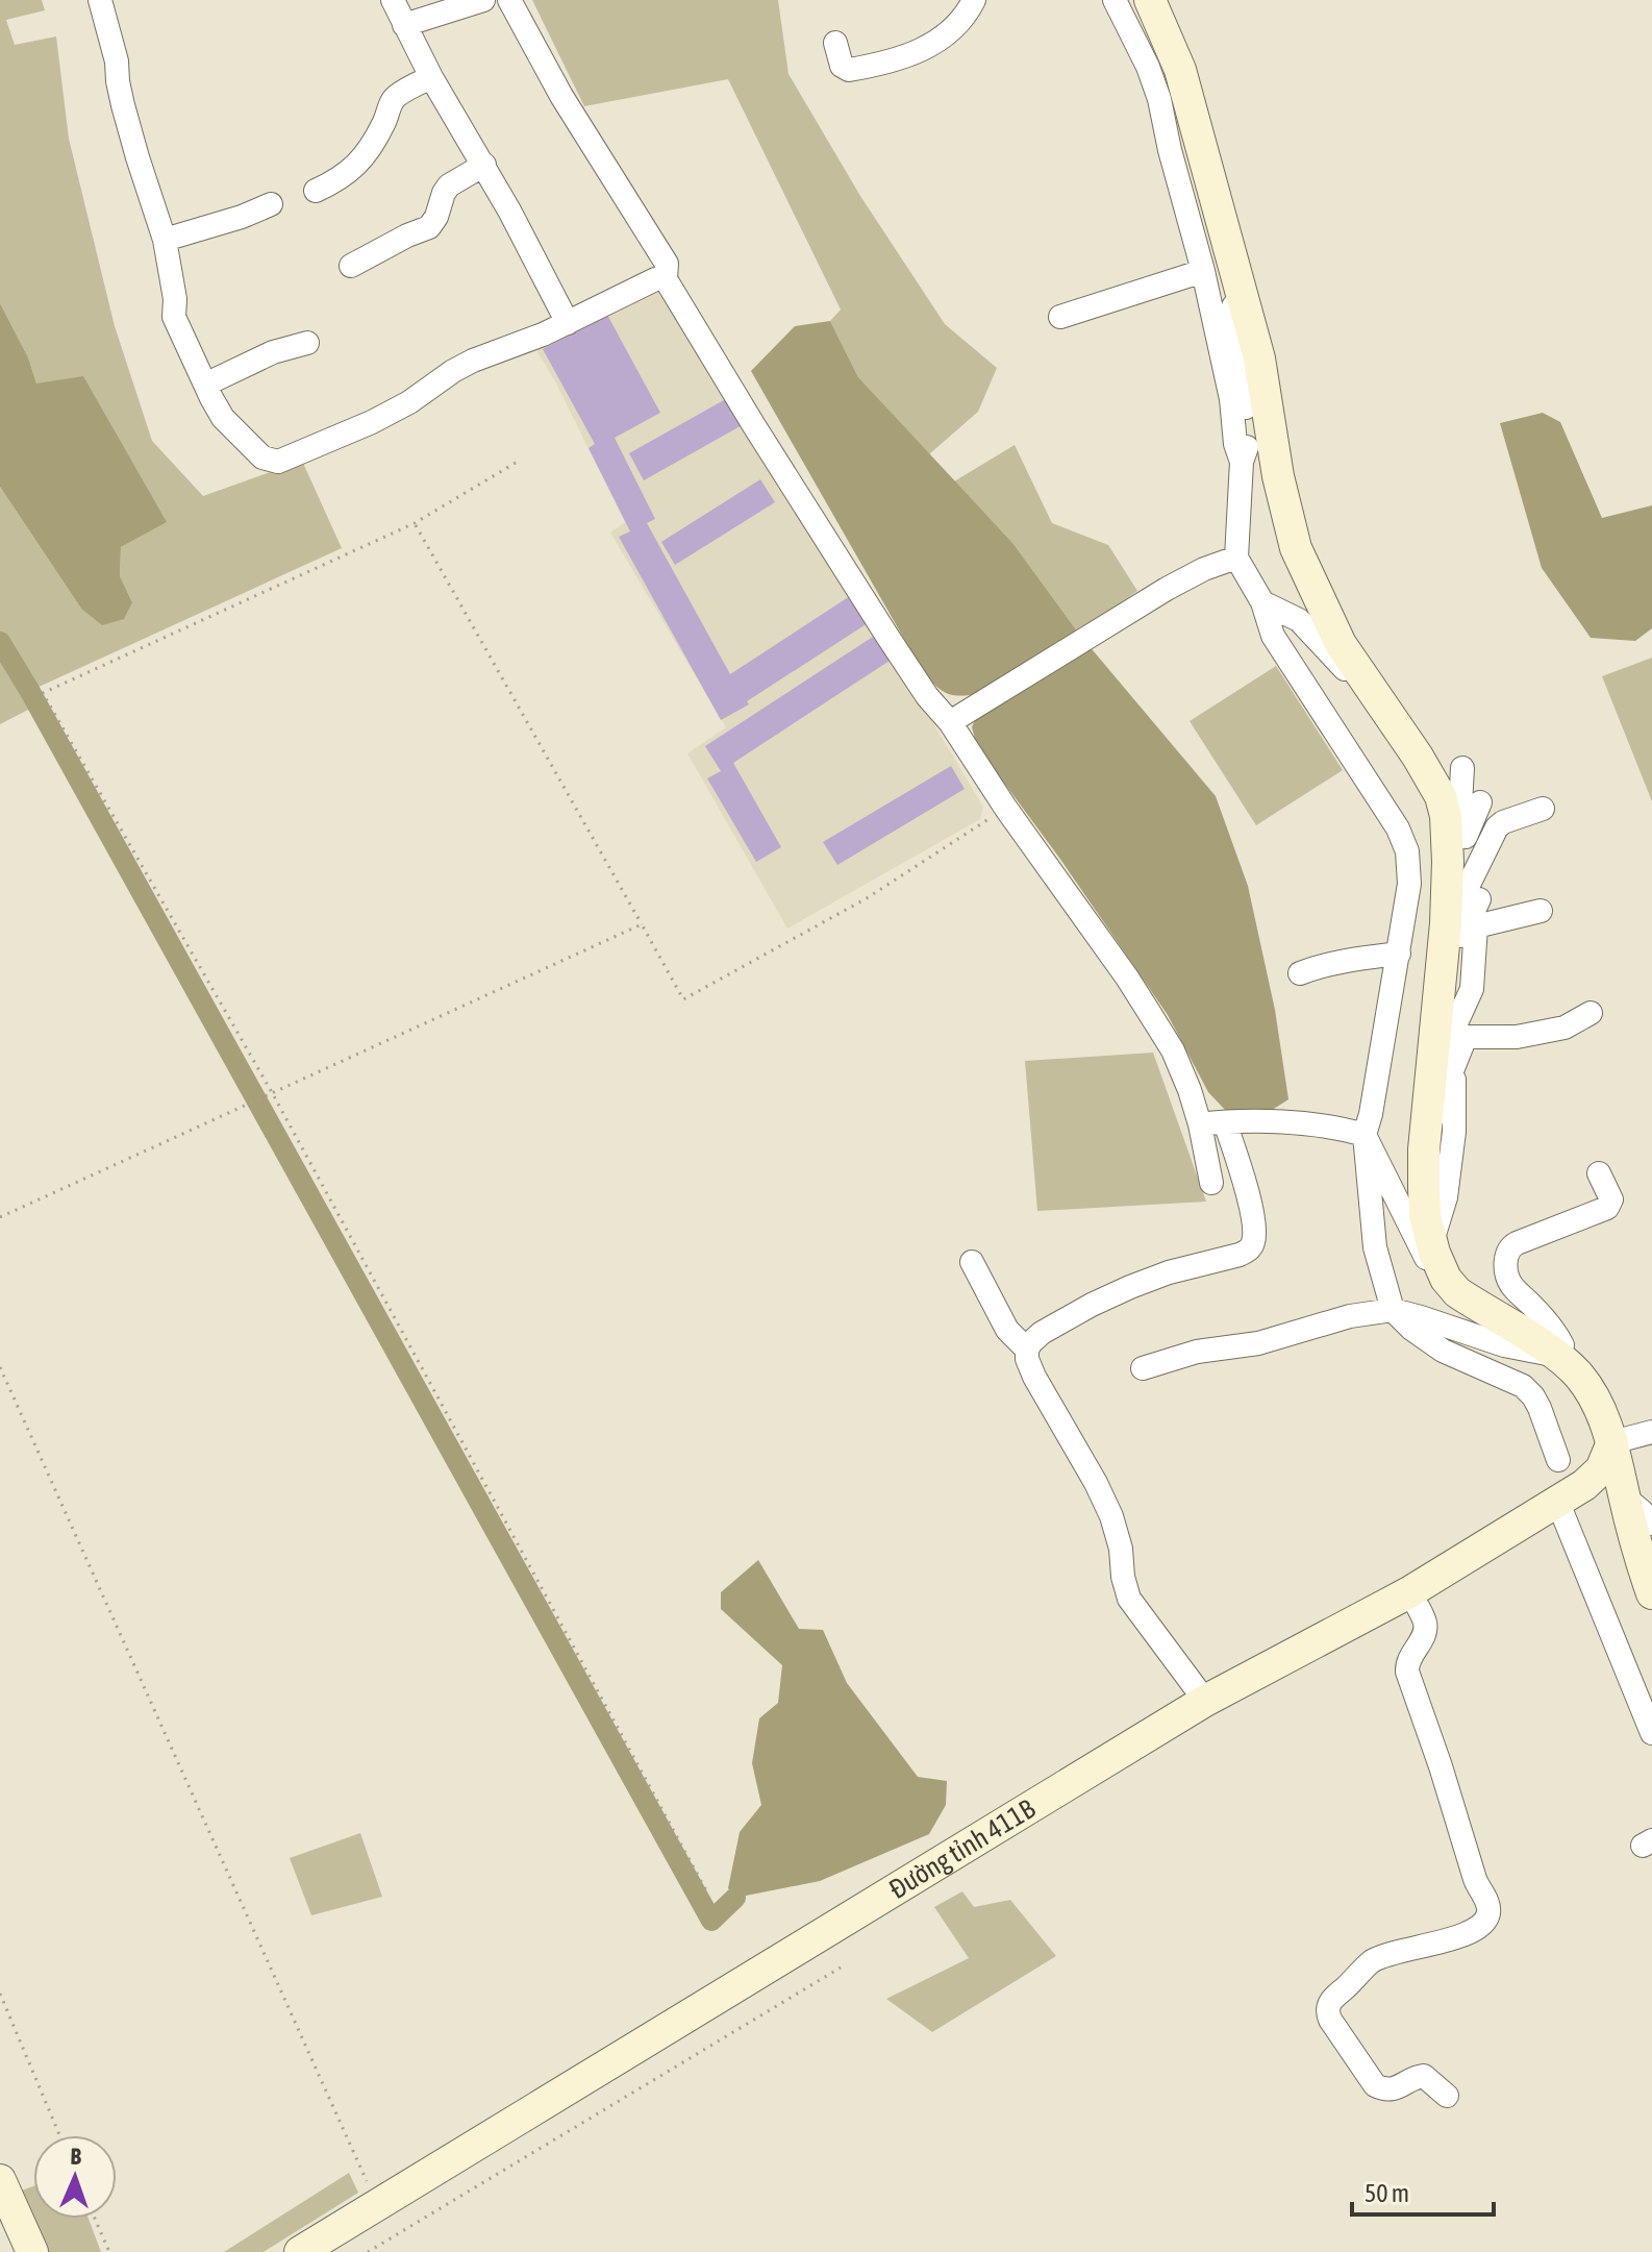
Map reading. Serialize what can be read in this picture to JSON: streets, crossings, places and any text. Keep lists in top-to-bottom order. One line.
{"streets":{"main road":["Đường tỉnh 411B"]},"scale_bar":"50 m","north":"top"}
